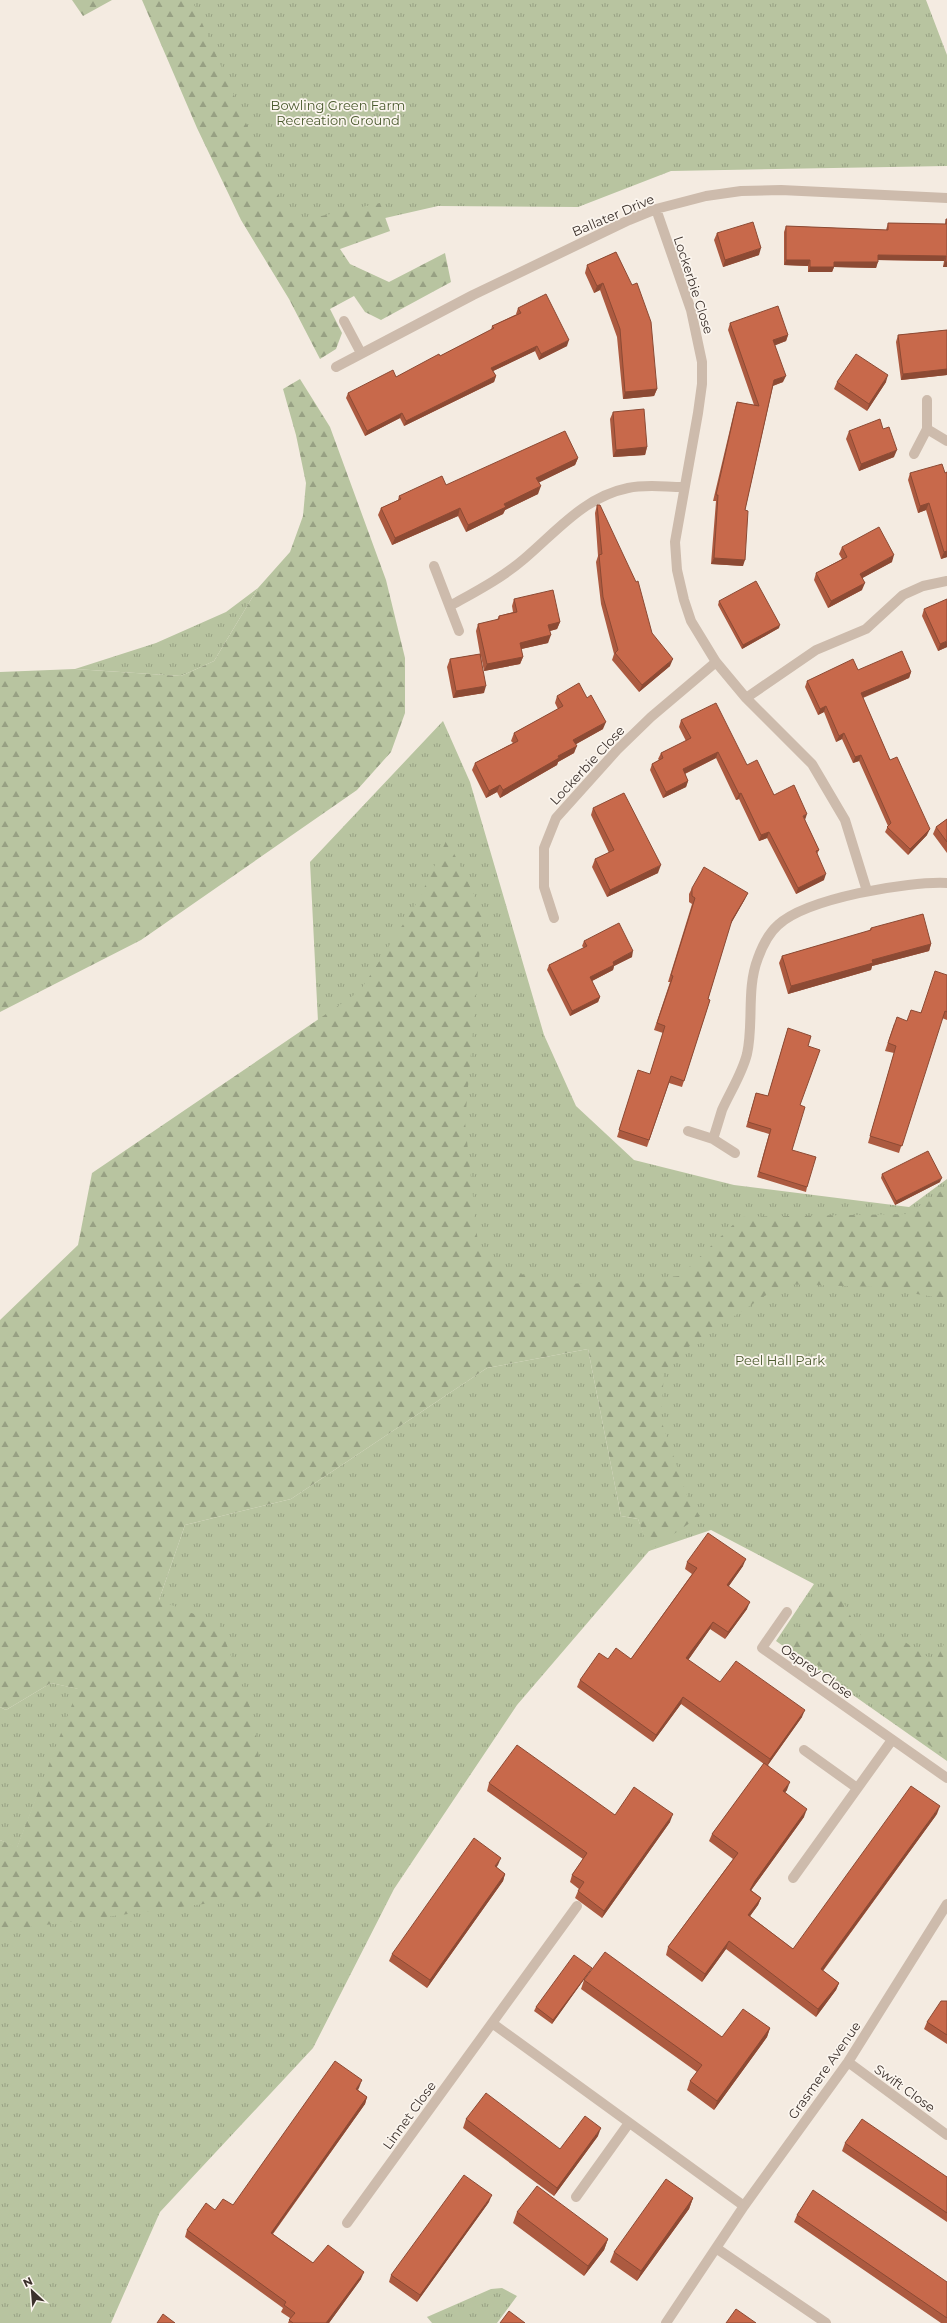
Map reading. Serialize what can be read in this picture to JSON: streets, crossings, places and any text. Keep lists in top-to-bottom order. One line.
{"streets":{"street":["Ballater Drive","Lockerbie Close","Osprey Close","Grasmere Avenue","Swift Close","Linnet Close"]},"crossings":[["Ballater Drive","Lockerbie Close"],["Grasmere Avenue","Swift Close"]],"parks":["Bowling Green Farm Recreation Ground","Peel Hall Park"],"north":"top left"}
